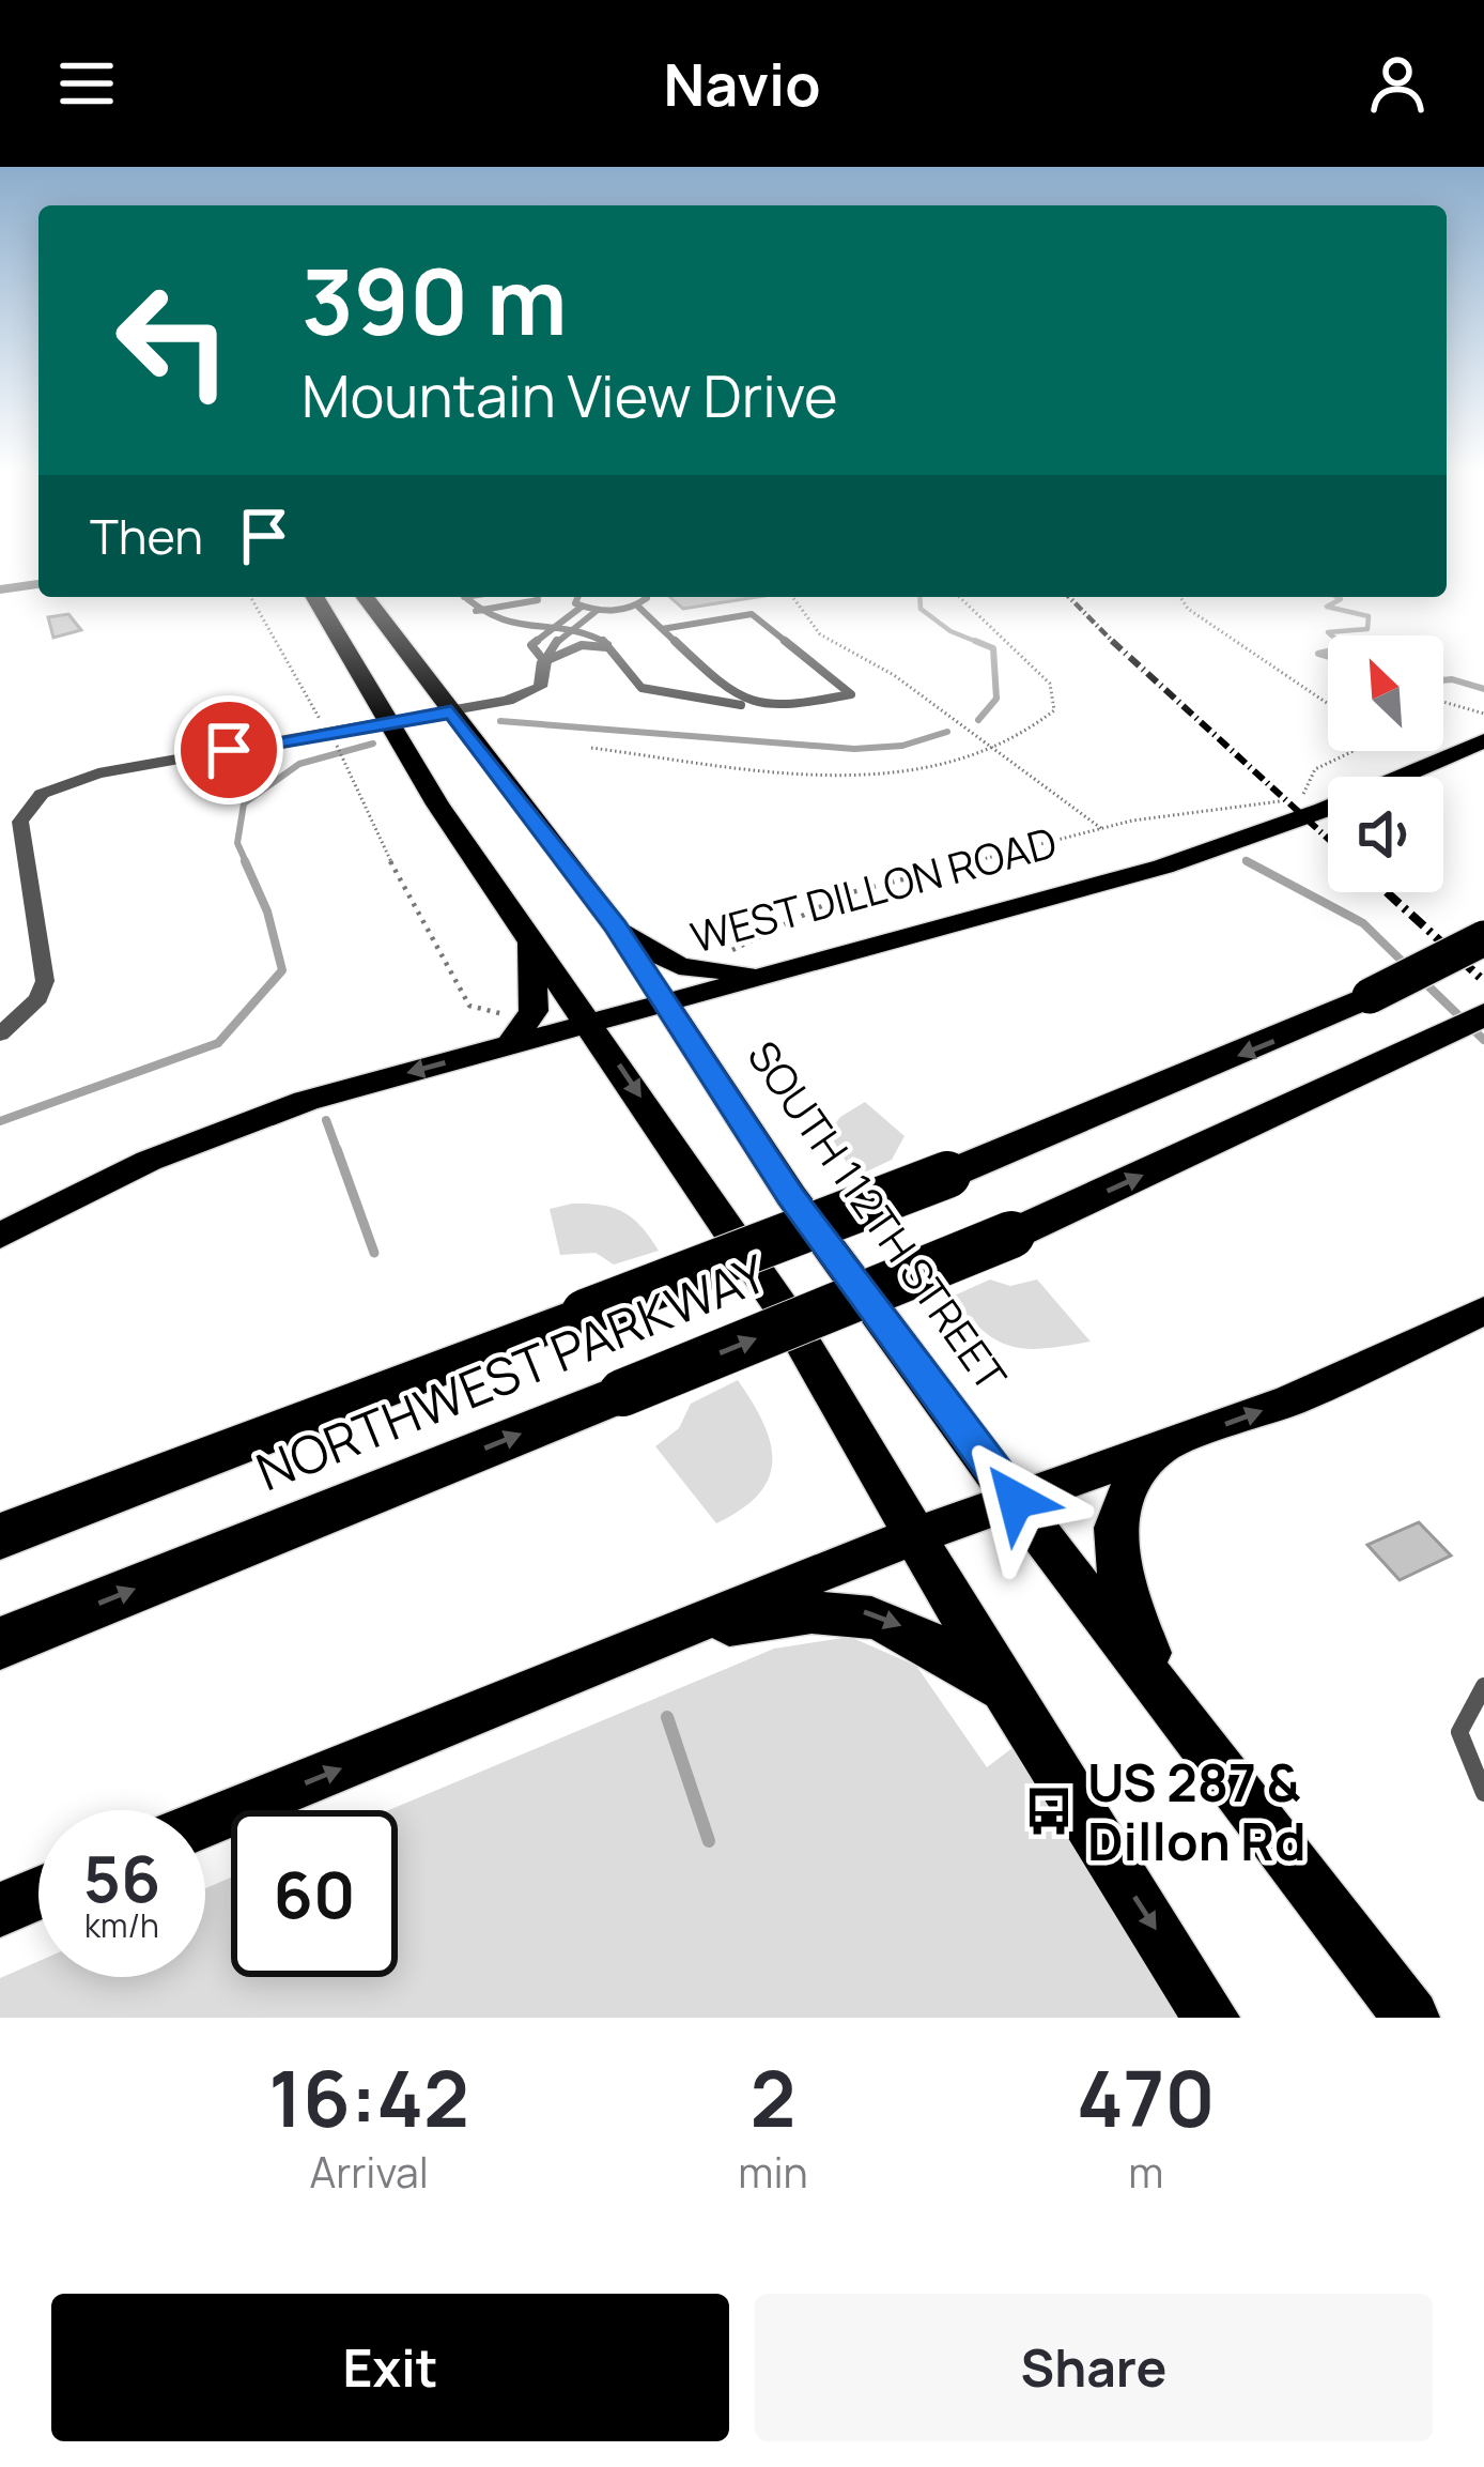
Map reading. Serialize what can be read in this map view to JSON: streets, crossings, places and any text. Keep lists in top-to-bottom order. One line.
{"streets":{"highway":["NORTHWEST PARKWAY"],"main road":["WEST DILLON ROAD","SOUTH 112TH STREET"]},"crossings":[["WEST DILLON ROAD","SOUTH 112TH STREET"]],"one_way":["WEST DILLON ROAD"],"places":{"bus stop":["US 287 & Dillon Rd"]},"north":"top left","page":{"header":"Navio","turn":["390 m","Mountain View Drive"],"then":"Then","speed":"56 km/h","limit":"60","eta":["16:42","Arrival","2","min","470","m"],"buttons":["Exit","Share"]}}
